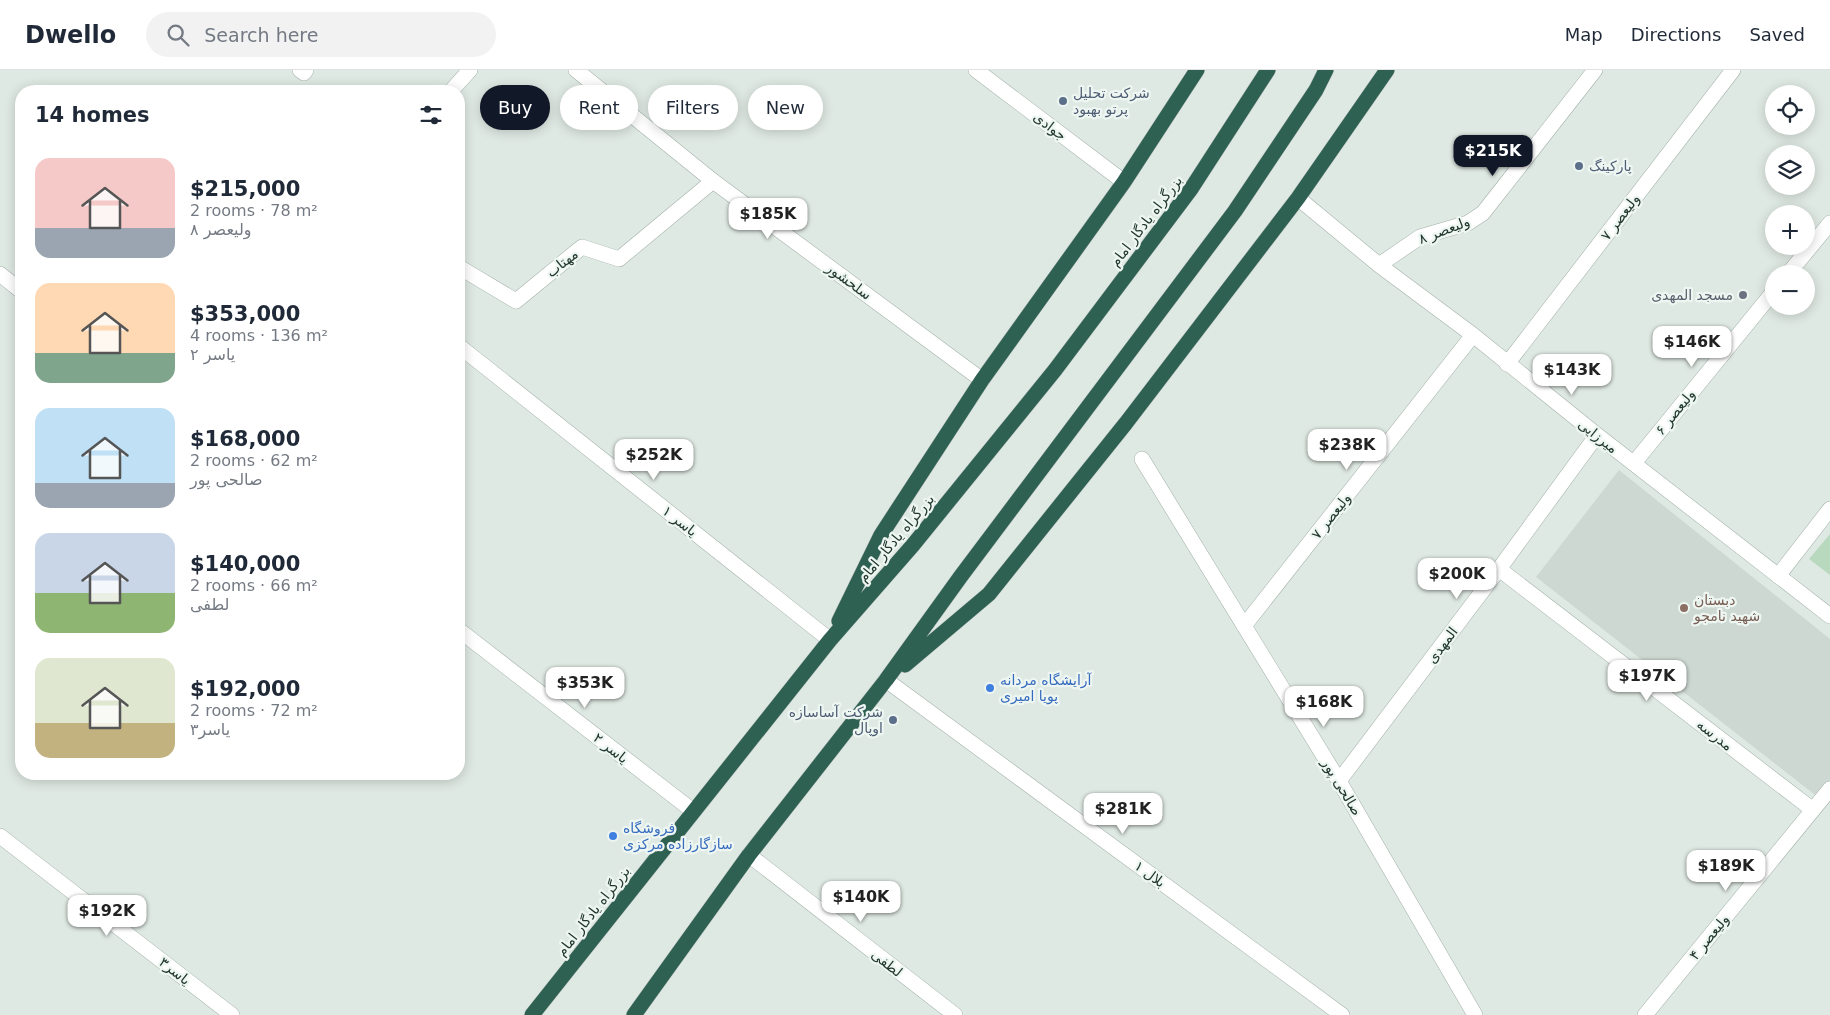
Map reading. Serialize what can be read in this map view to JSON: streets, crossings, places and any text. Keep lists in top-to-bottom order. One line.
{"streets":{"highway":["بزرگراه یادگار امام"],"street":["جوادی","ولیعصر ۷","ولیعصر ۸","مهتاب","سلحشور","ولیعصر ۶","میرزایی","یاسر ۱","المهدی","مدرسه","یاسر ۲","صالحی پور","بلال ۱","ولیعصر ۴","لطفی","یاسر۳"]},"crossings":[["ولیعصر ۷","میرزایی"],["ولیعصر ۷","صالحی پور"],["بزرگراه یادگار امام","یاسر ۱"],["بزرگراه یادگار امام","یاسر ۲"],["ولیعصر ۸","میرزایی"],["مهتاب","سلحشور"],["ولیعصر ۶","میرزایی"],["میرزایی","المهدی"],["المهدی","مدرسه"],["المهدی","صالحی پور"],["مدرسه","ولیعصر ۴"]],"places":["شرکت تحلیل پرتو بهبود","پارکینگ","مسجد المهدی","دبستان شهید نامجو","آرایشگاه مردانه پویا امیری","شرکت آساسازه اوپال","فروشگاه سازگارزاده مرکزی"],"page":{"header":"Dwello","search":"Search here","nav":["Map","Directions","Saved"],"map_buttons":["+","−"],"chip":["Buy","Rent","Filters","New"],"heading":"14 homes","price":["$215K","$185K","$146K","$143K","$238K","$252K","$200K","$197K","$353K","$168K","$281K","$189K","$140K","$192K"],"list":[{"name":"$215,000","note":"2 rooms · 78 m² · ولیعصر ۸"},{"name":"$353,000","note":"4 rooms · 136 m² · یاسر ۲"},{"name":"$168,000","note":"2 rooms · 62 m² · صالحی پور"},{"name":"$140,000","note":"2 rooms · 66 m² · لطفی"},{"name":"$192,000","note":"2 rooms · 72 m² · یاسر۳"}]}}
